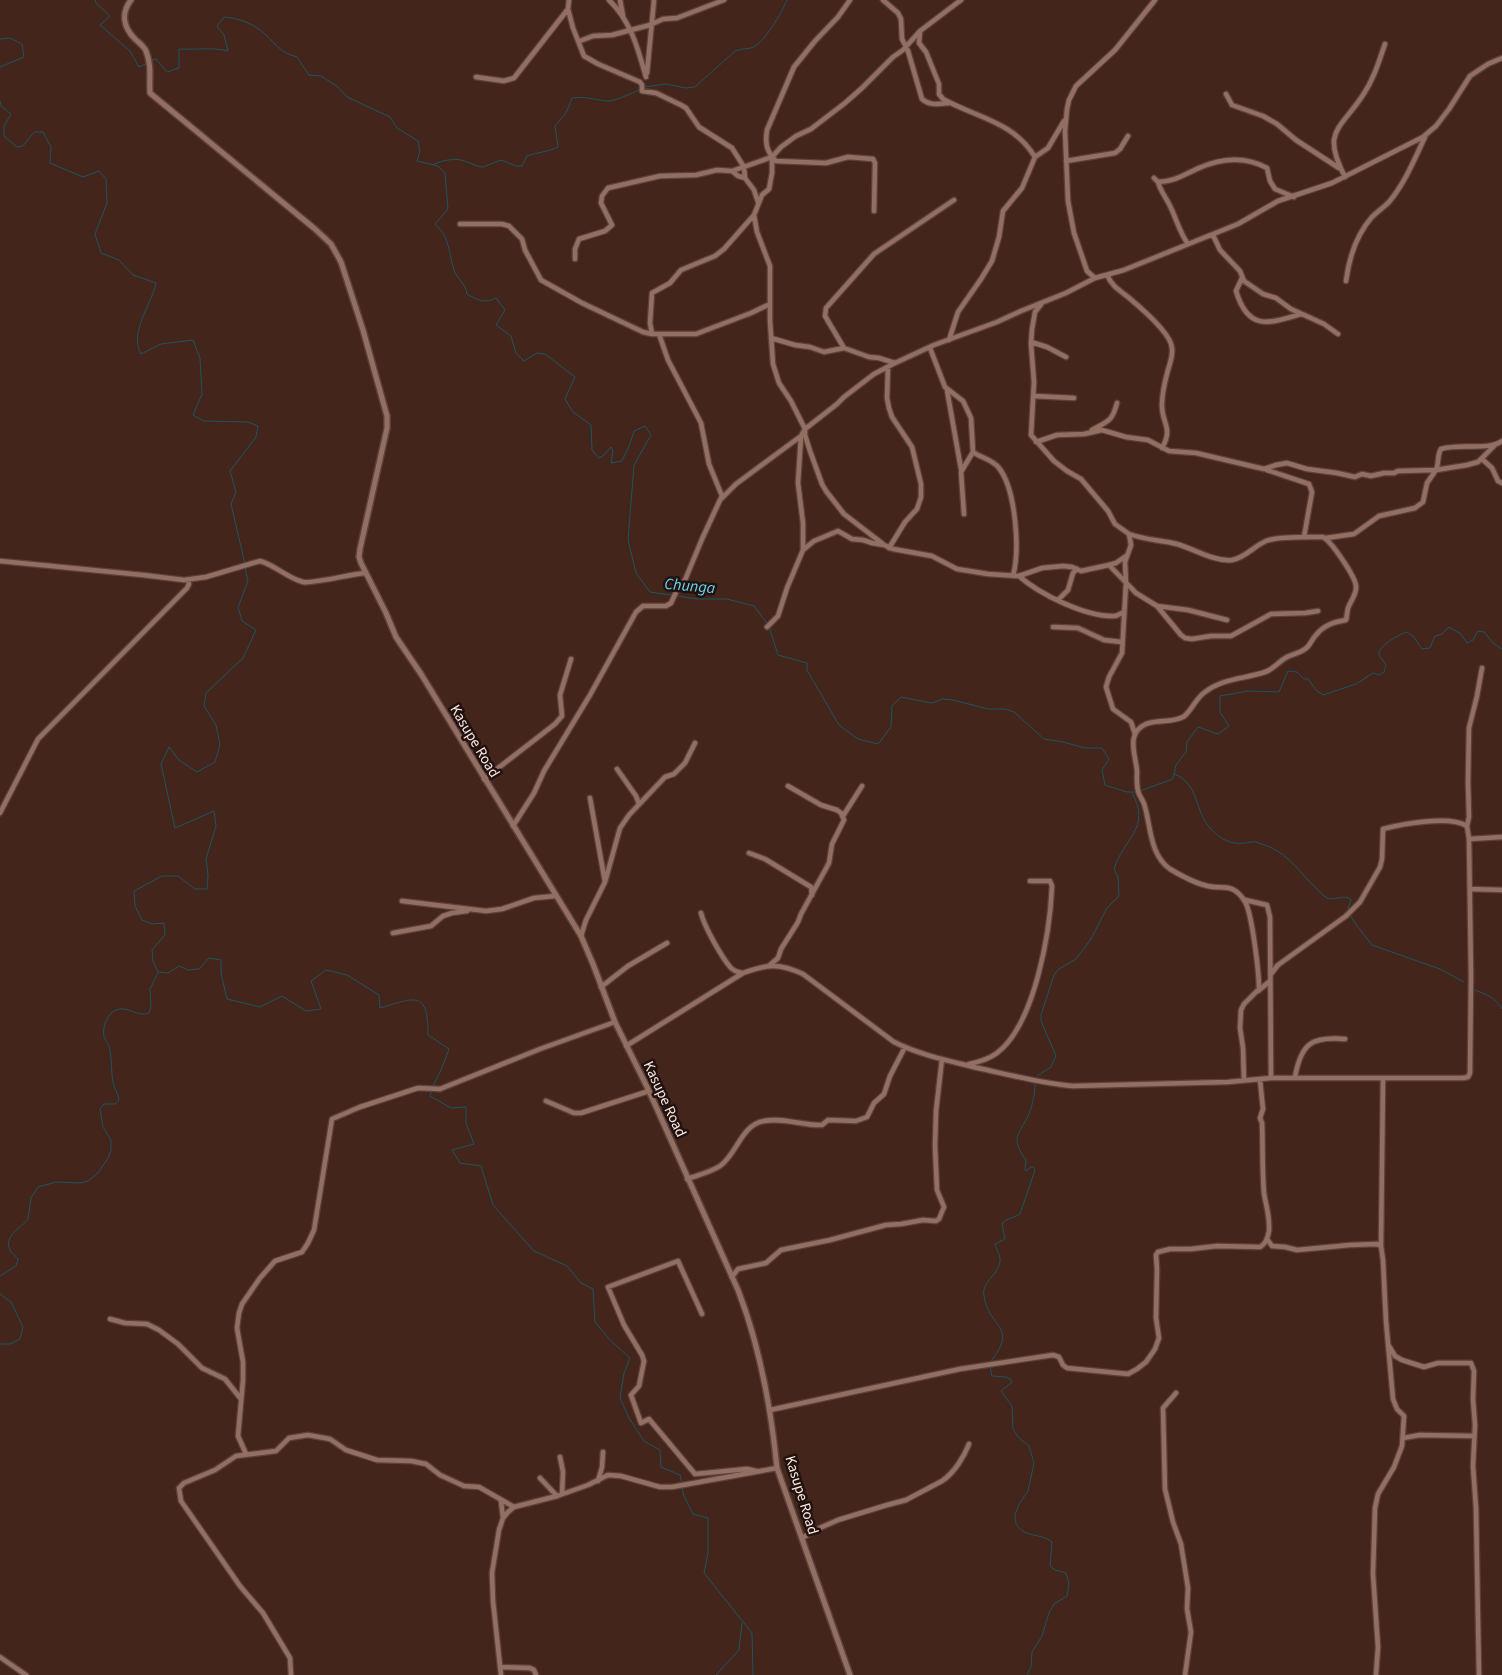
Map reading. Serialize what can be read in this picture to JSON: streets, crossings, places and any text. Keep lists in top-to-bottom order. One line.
{"streets":{"street":["Kasupe Road"]},"water":["Chunga"]}
